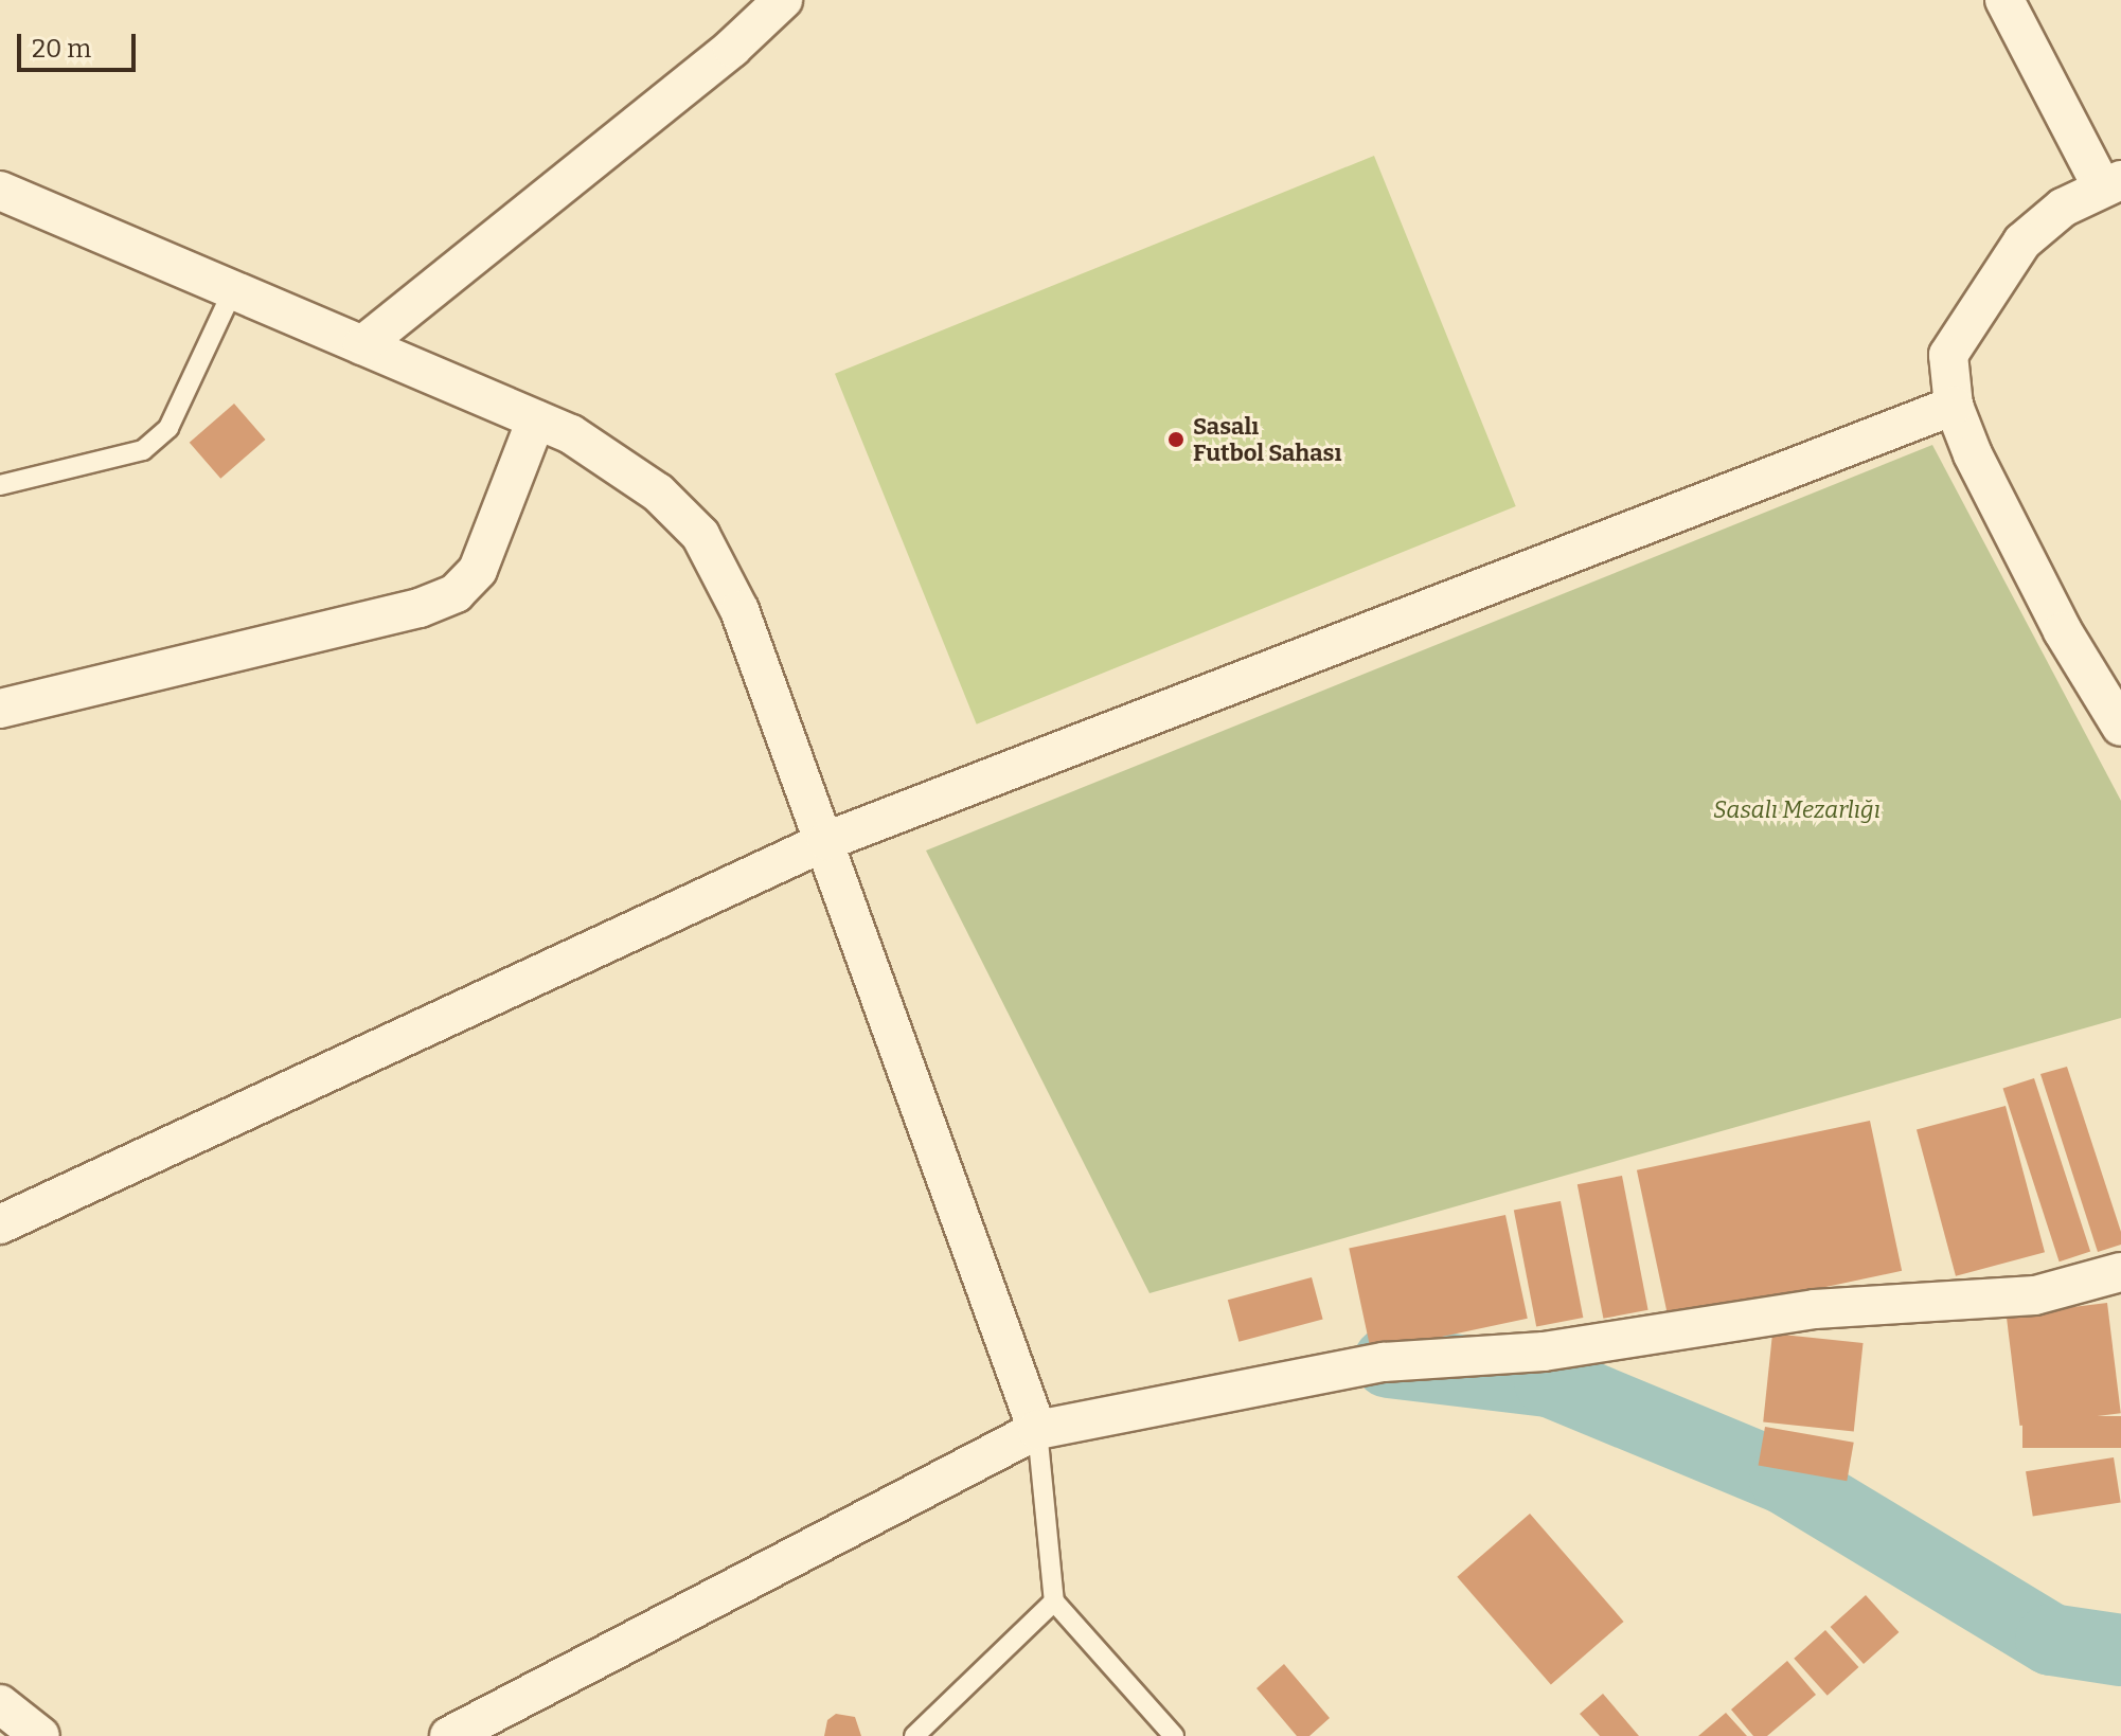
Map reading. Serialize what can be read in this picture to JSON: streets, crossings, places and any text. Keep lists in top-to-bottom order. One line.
{"parks":["Sasalı Mezarlığı"],"places":["Sasalı Futbol Sahası"],"scale_bar":"20 m"}
